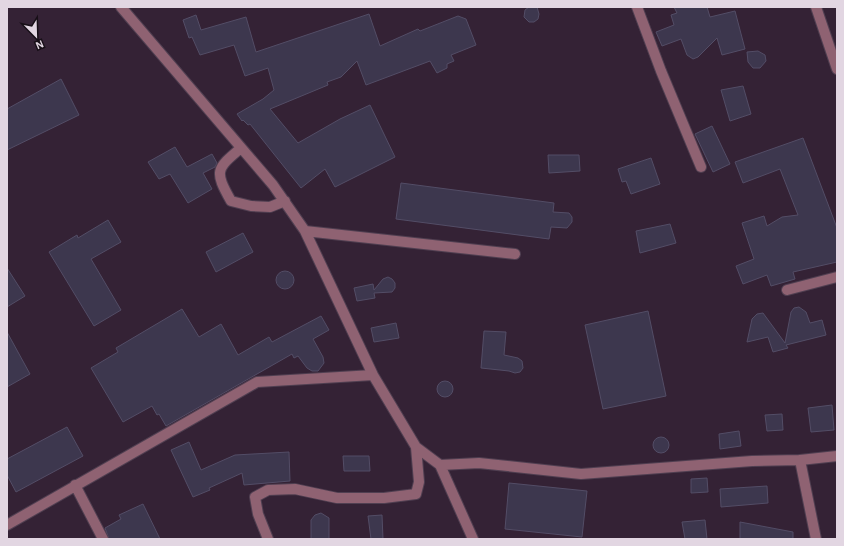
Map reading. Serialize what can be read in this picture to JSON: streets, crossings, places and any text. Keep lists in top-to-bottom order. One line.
{"north":"bottom right"}
